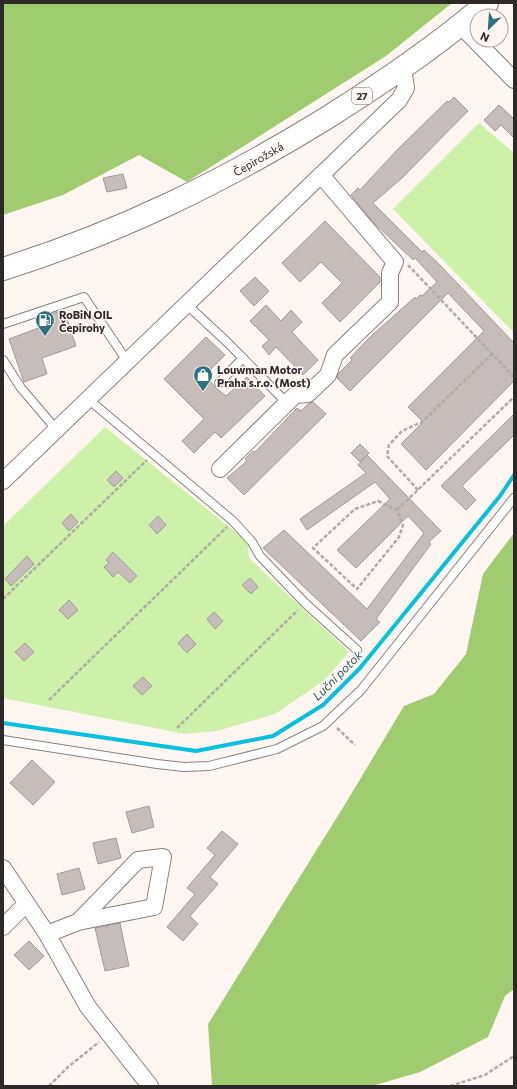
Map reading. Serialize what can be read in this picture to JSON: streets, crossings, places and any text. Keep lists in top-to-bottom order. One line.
{"streets":{"main road":["27","Čepirožská"]},"water":["Luční potok"],"places":{"fuel station":["RoBiN OIL Čepirohy"],"shop":["Louwman Motor Praha s.r.o. (Most)"]},"north":"bottom left"}
